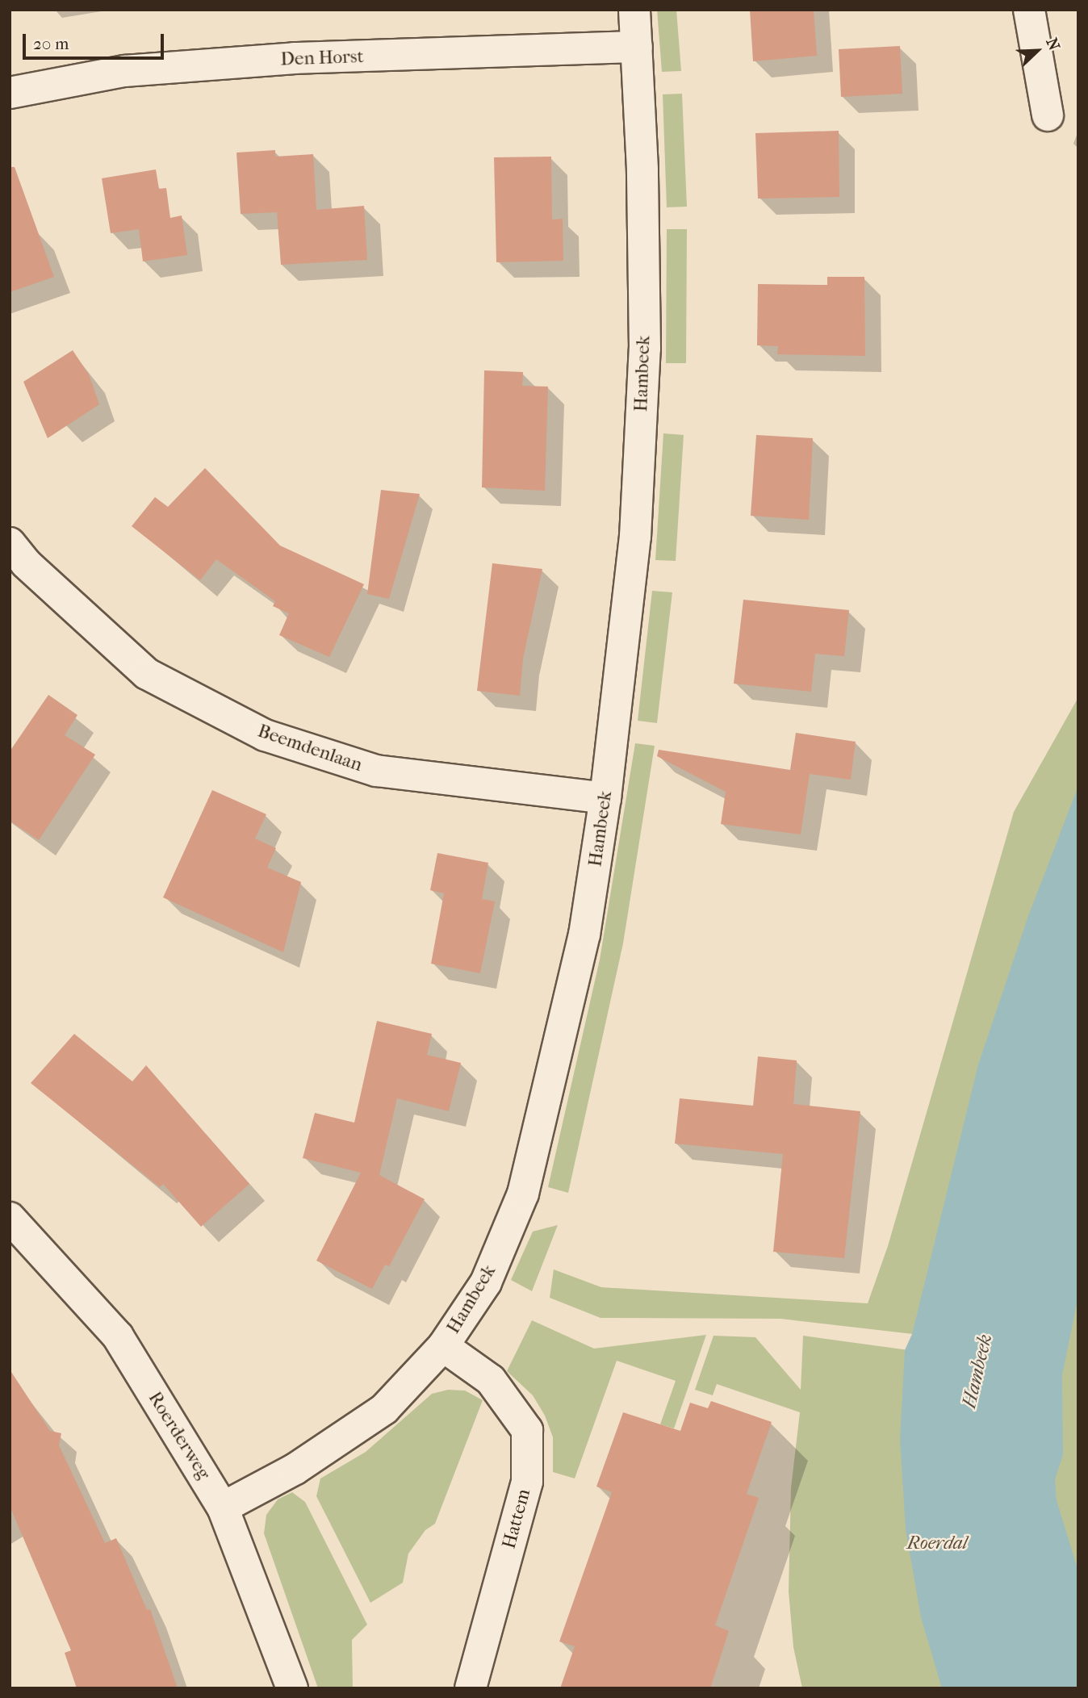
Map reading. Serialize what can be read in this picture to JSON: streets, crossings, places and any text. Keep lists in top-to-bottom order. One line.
{"streets":{"street":["Den Horst","Hambeek","Beemdenlaan","Roerderweg","Hattem"]},"crossings":[["Den Horst","Hambeek"],["Hambeek","Beemdenlaan"],["Hambeek","Roerderweg"],["Hambeek","Hattem"]],"water":["Hambeek"],"parks":["Roerdal"],"scale_bar":"20 m","north":"top right"}
